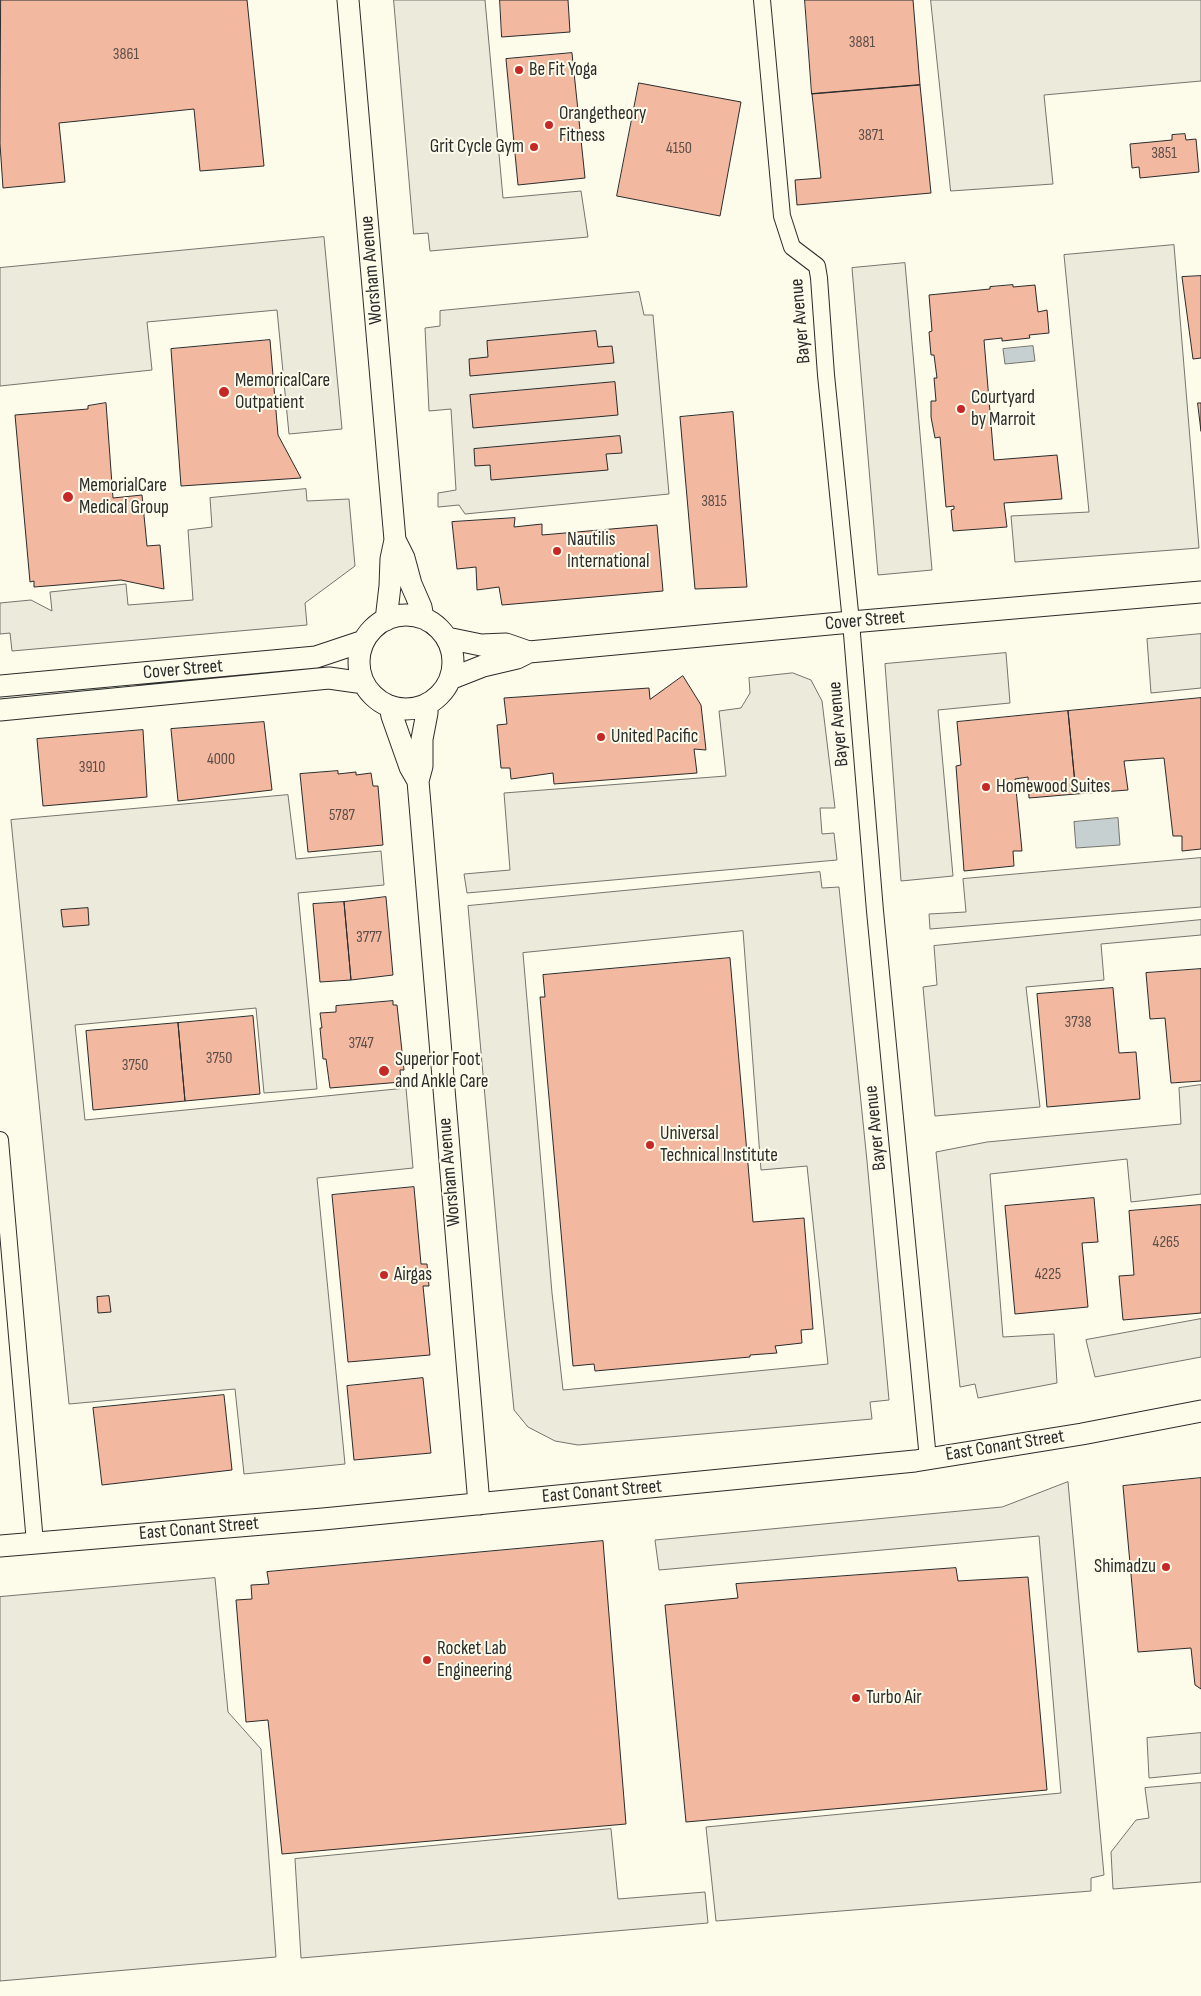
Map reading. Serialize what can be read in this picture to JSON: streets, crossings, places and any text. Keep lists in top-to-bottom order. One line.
{"streets":{"street":["Worsham Avenue","Bayer Avenue","Cover Street","East Conant Street"]},"crossings":[["Worsham Avenue","Cover Street"],["Worsham Avenue","East Conant Street"],["Bayer Avenue","Cover Street"],["Bayer Avenue","East Conant Street"]],"places":["Be Fit Yoga","Orangetheory Fitness","Grit Cycle Gym","MemoricalCare Outpatient","Courtyard by Marroit","MemorialCare Medical Group","Nautilis International","United Pacific","Homewood Suites","Superior Foot and Ankle Care","Universal Technical Institute","Airgas","Shimadzu","Rocket Lab Engineering","Turbo Air"],"house_numbers":["3881","3861","3871","4150","3851","3815","4000","3910","5787","3777","3738","3747","3750","3750","4265","4225"]}
